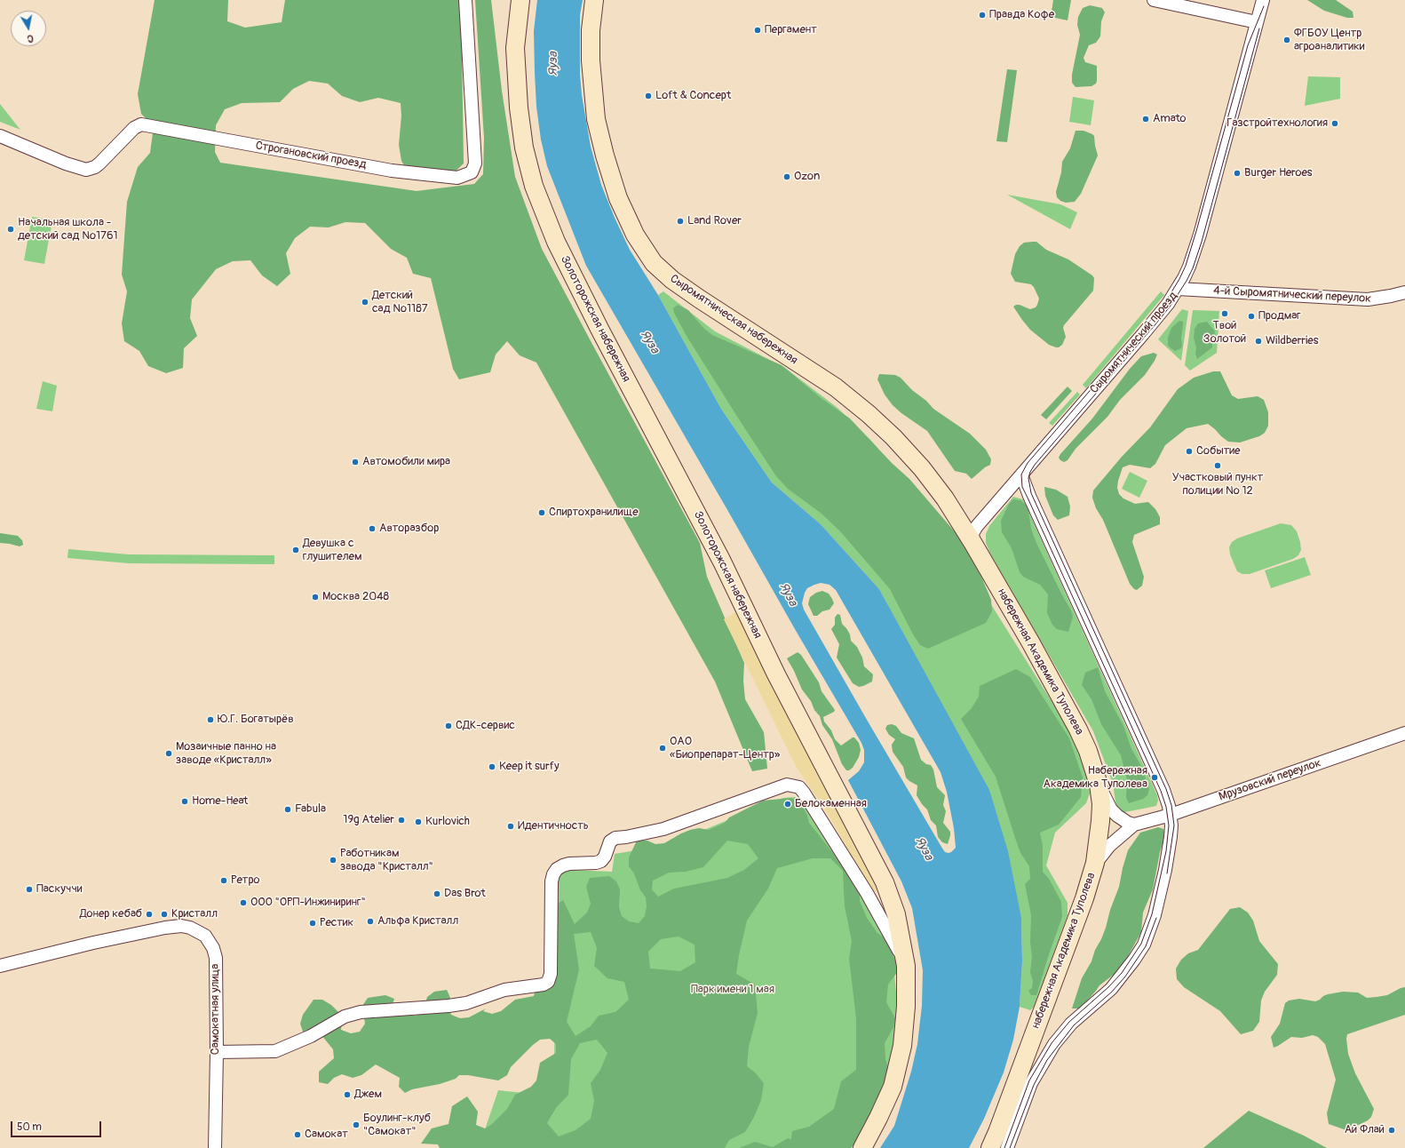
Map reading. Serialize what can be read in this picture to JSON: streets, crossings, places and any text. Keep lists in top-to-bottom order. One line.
{"streets":{"main road":["Золоторожская набережная","Сыромятническая набережная","набережная Академика Туполева"],"street":["Строгановский проезд","4-й Сыромятнический переулок","Сыромятнический проезд","Мрузовский переулок","Самокатная улица"]},"crossings":[["4-й Сыромятнический переулок","Сыромятнический проезд"],["Сыромятническая набережная","Сыромятнический проезд"],["Сыромятническая набережная","набережная Академика Туполева"],["Сыромятнический проезд","набережная Академика Туполева"],["набережная Академика Туполева","Мрузовский переулок"]],"water":["Яуза"],"parks":["Парк имени 1 мая"],"places":["Правда Кофе","Пергамент","ФГБОУ Центр агроаналитики","Loft & Concept","Amato","Газстройтехнология","Burger Heroes","Ozon","Land Rover","Начальная школа - детский сад №1761","Детский сад №1187","Твой Золотой","Продмаг","Wildberries","Событие","Автомобили мира","Участковый пункт полиции № 12","Спиртохранилище","Авторазбор","Девушка с глушителем","Москва 2048","Ю.Г. Богатырёв","СДК-сервис","ОАО «Биопрепарат-Центр»","Мозаичные панно на заводе «Кристалл»","Keep it surfy","Набережная Академика Туполева","Home-Heat","Белокаменная","Fabula","19g Atelier","Kurlovich","Идентичность","Работникам завода \"Кристалл\"","Ретро","Паскуччи","Das Brot","ООО \"ОРП-Инжиниринг\"","Донер кебаб","Кристалл","Альфа Кристалл","Рестик","Джем","Боулинг-клуб \"Самокат\"","Ай Флай","Самокат"],"scale_bar":"50 m","north":"bottom"}
